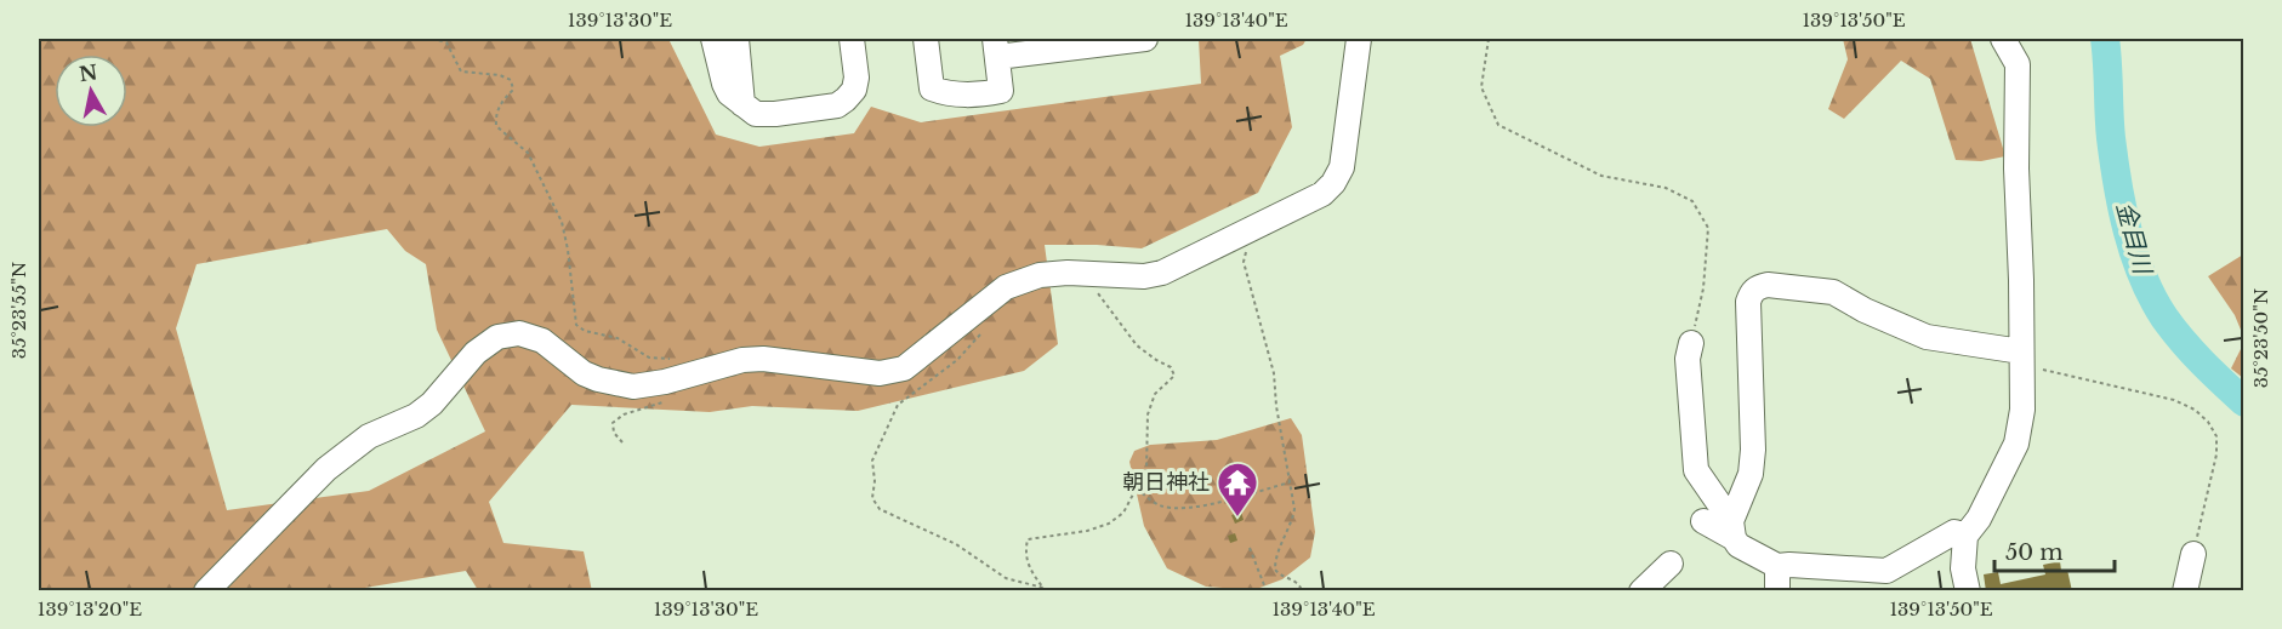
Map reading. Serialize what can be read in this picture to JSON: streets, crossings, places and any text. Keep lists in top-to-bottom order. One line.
{"water":["金目川"],"places":{"temple":["朝日神社"]},"scale_bar":"50 m","north":"top","coordinates":["139°13'30\"E","139°13'40\"E","139°13'50\"E","35°23'55\"N","35°23'50\"N","139°13'20\"E"]}
